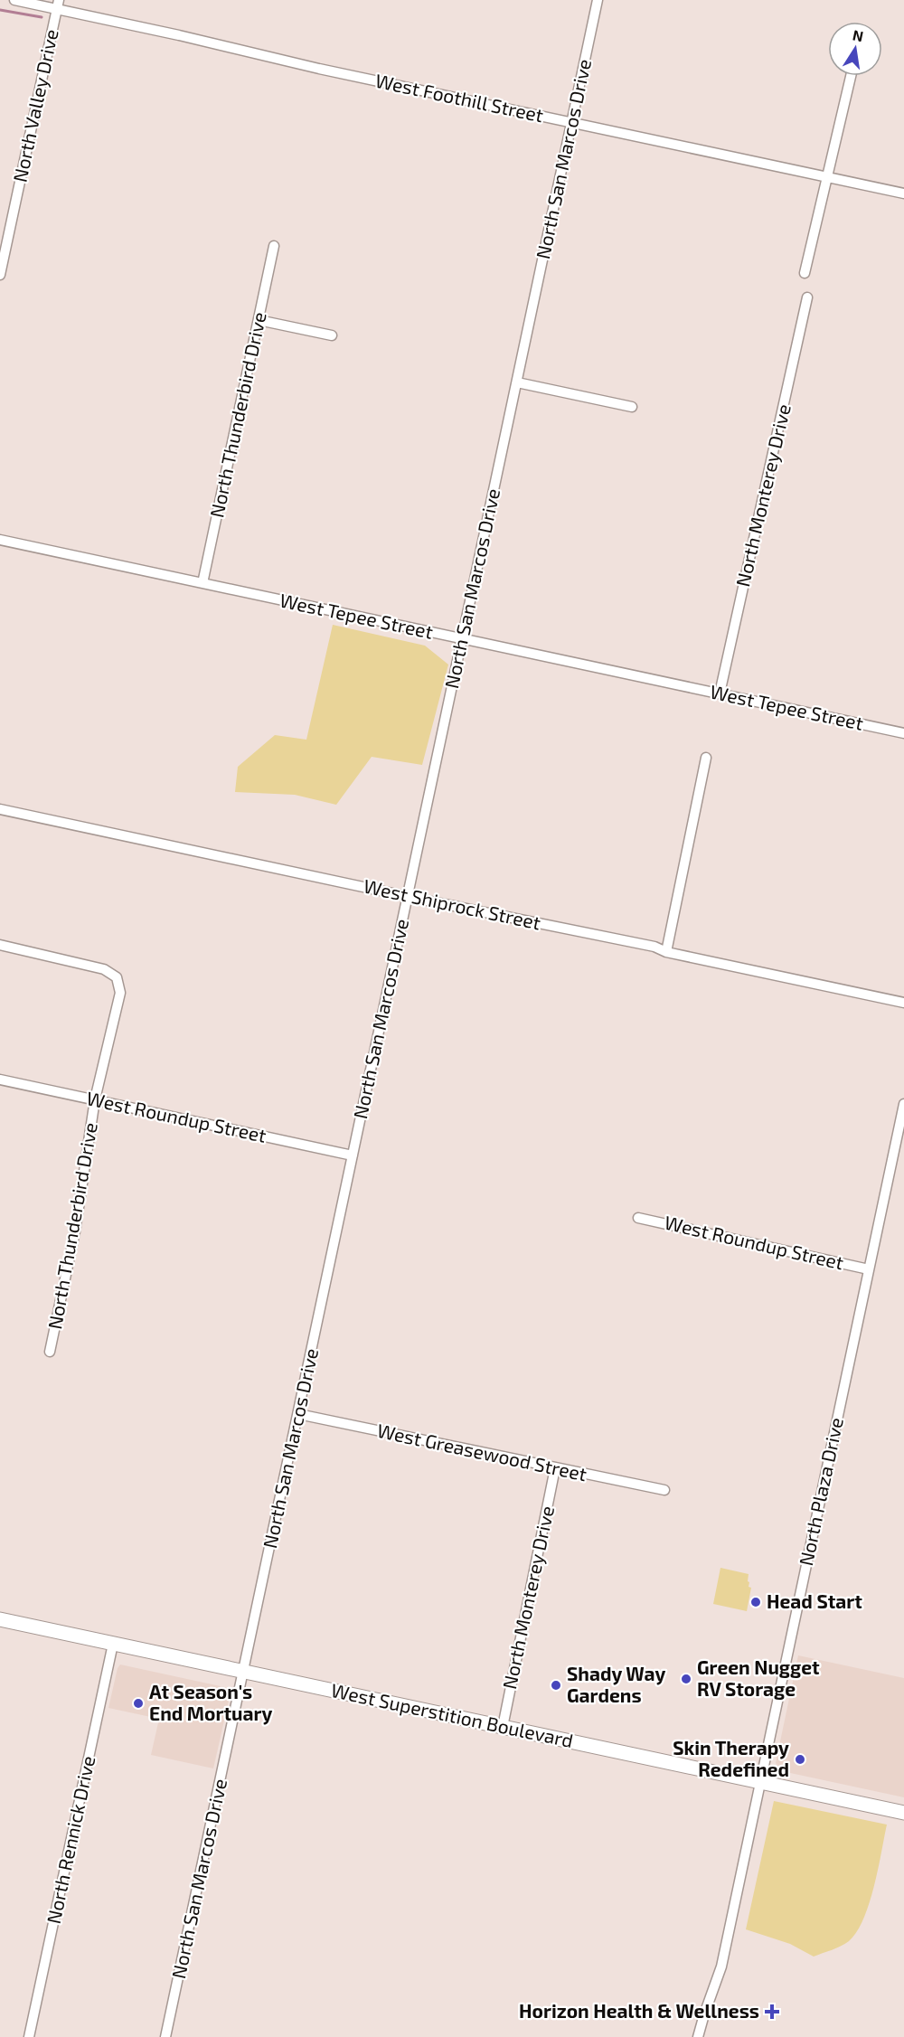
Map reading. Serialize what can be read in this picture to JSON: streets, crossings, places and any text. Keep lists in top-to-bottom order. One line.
{"streets":{"main road":["West Superstition Boulevard"],"street":["West Foothill Street","North Valley Drive","North San Marcos Drive","North Thunderbird Drive","North Monterey Drive","West Tepee Street","West Shiprock Street","West Roundup Street","West Greasewood Street","North Plaza Drive","North Rennick Drive"]},"crossings":[["West Foothill Street","North Valley Drive"],["West Foothill Street","North San Marcos Drive"],["North San Marcos Drive","West Tepee Street"],["North San Marcos Drive","West Shiprock Street"],["North San Marcos Drive","West Roundup Street"],["North San Marcos Drive","West Greasewood Street"],["North San Marcos Drive","West Superstition Boulevard"],["North Thunderbird Drive","West Tepee Street"],["North Thunderbird Drive","West Roundup Street"],["North Monterey Drive","West Tepee Street"],["North Monterey Drive","West Greasewood Street"],["North Monterey Drive","West Superstition Boulevard"],["West Roundup Street","North Plaza Drive"],["North Plaza Drive","West Superstition Boulevard"],["West Superstition Boulevard","North Rennick Drive"]],"places":{"other":["Head Start","Green Nugget RV Storage","Shady Way Gardens","At Season's End Mortuary","Skin Therapy Redefined"],"health":["Horizon Health & Wellness"]},"north":"top"}
